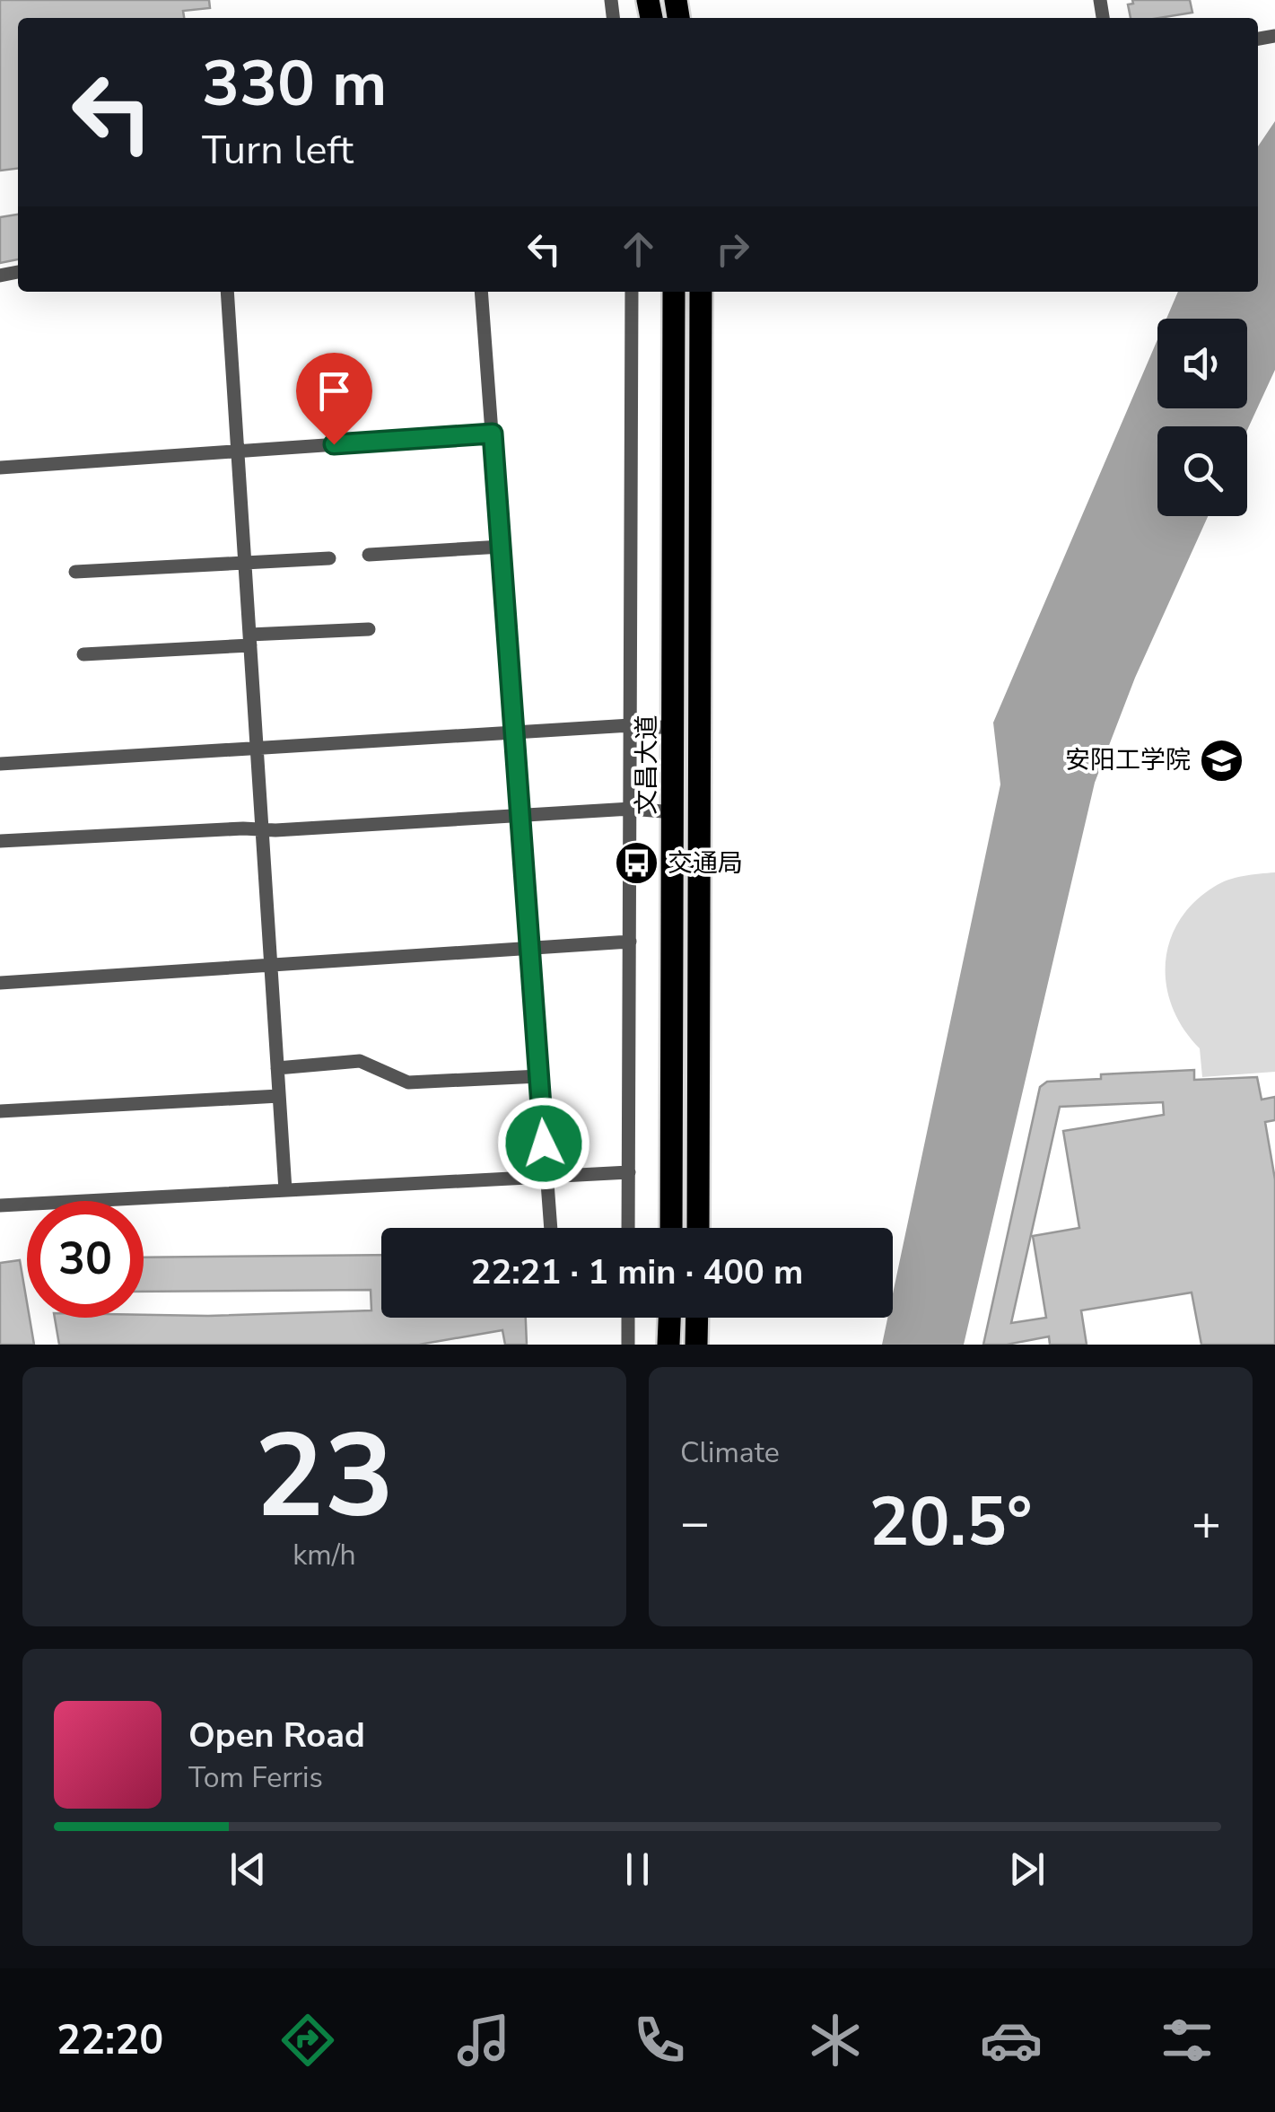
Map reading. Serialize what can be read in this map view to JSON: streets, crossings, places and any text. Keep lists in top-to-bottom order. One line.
{"streets":{"main road":["文昌大道"]},"places":{"school or university":["安阳工学院"],"bus stop":["交通局"]},"page":{"turn":["330 m","Turn left"],"limit":"30","trip":"22:21 · 1 min · 400 m","tile":[["23","km/h"],"Climate"],"heat":["−","20.5°","+"],"song":["Open Road","Tom Ferris"],"tabs":"22:20"}}
